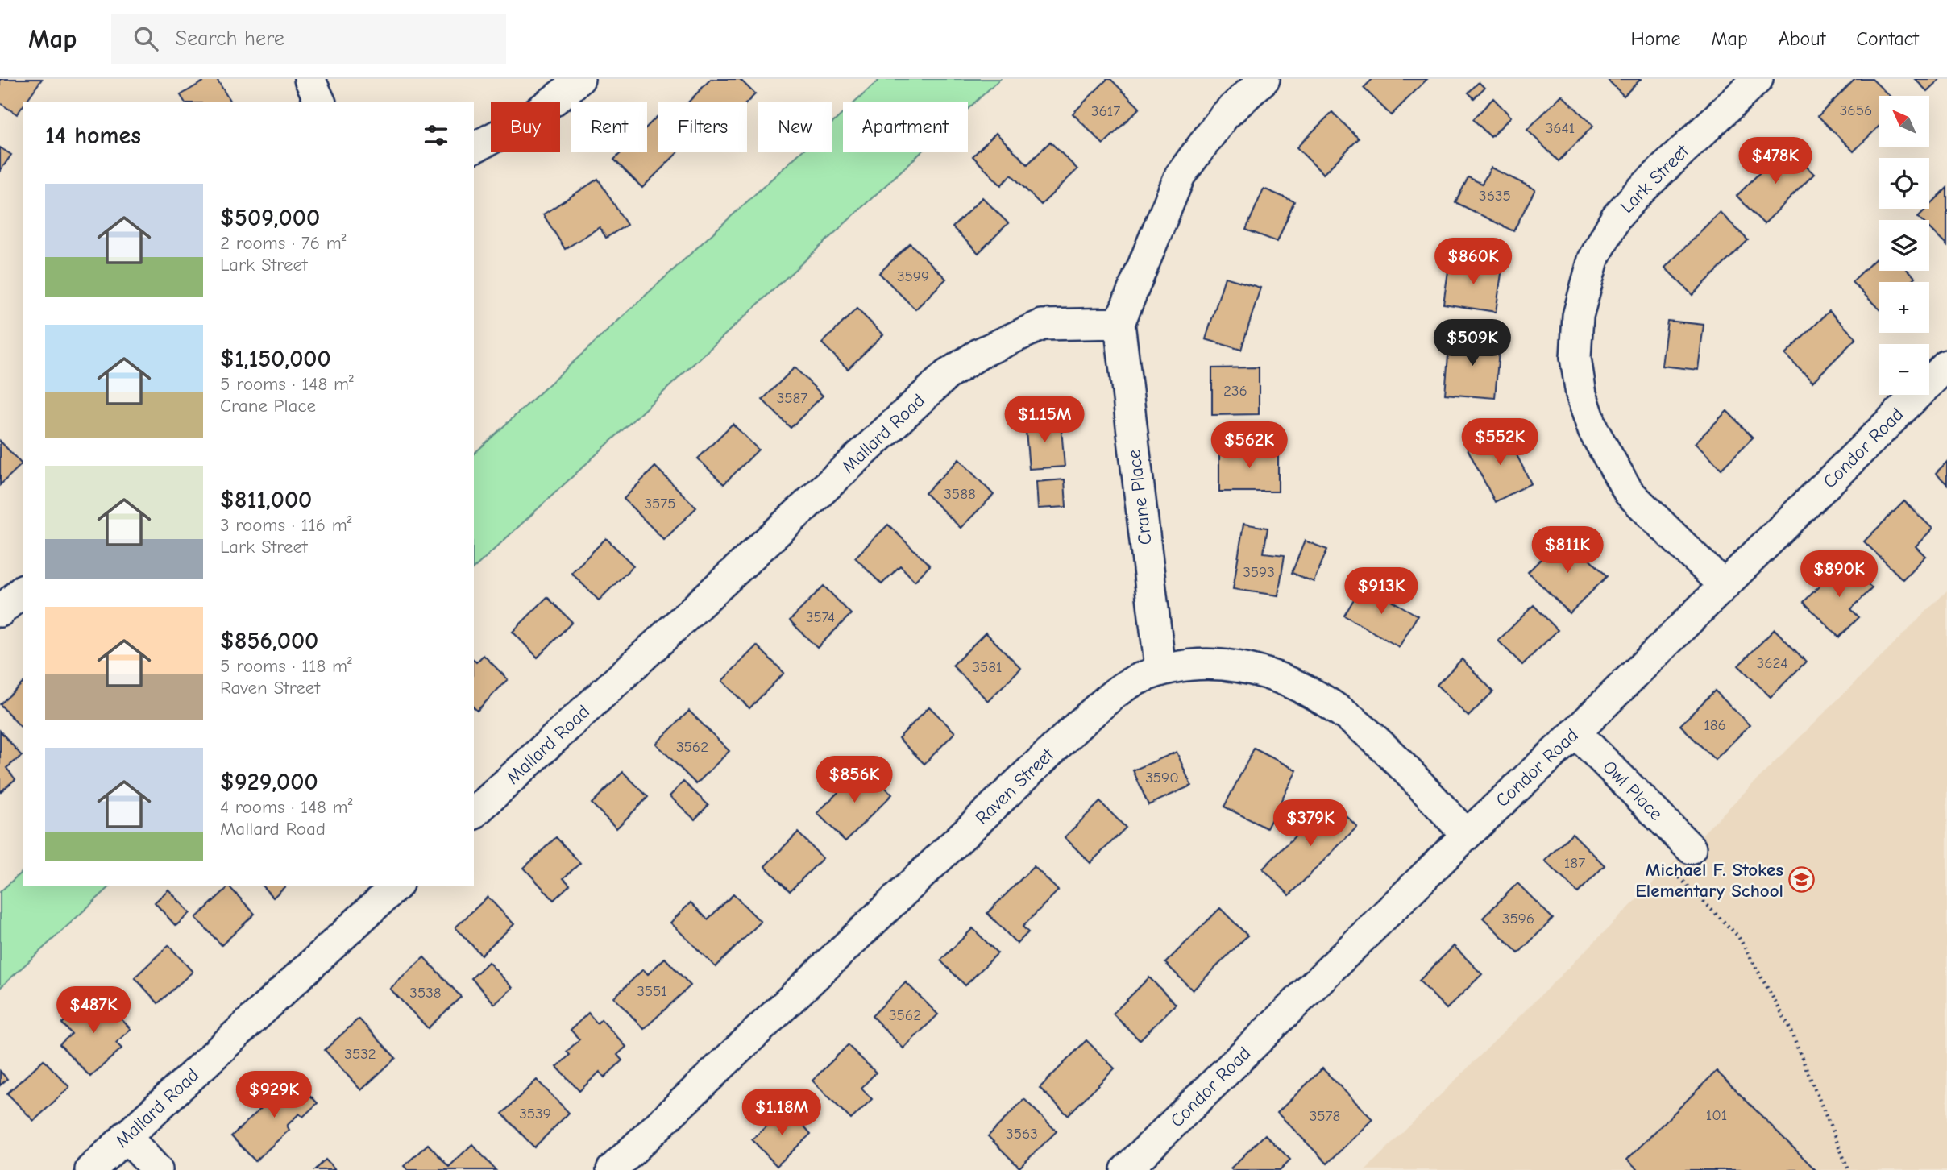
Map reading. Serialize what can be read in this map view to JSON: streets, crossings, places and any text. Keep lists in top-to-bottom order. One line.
{"streets":{"street":["Lark Street","Mallard Road","Condor Road","Crane Place","Raven Street","Owl Place"]},"crossings":[["Lark Street","Condor Road"],["Mallard Road","Crane Place"],["Condor Road","Raven Street"],["Condor Road","Owl Place"],["Crane Place","Raven Street"]],"places":{"school or university":["Michael F. Stokes Elementary School"]},"house_numbers":["3656","3617","3641","3635","3599","236","3587","3588","3575","3593","3574","3624","3581","186","3562","3590","187","3596","3551","3538","3562","3532","3539","101","3578","3563"],"north":"top left","page":{"header":"Map","search":"Search here","nav":["Home","Map","About","Contact"],"map_buttons":["+","−"],"chip":["Buy","Rent","Filters","New","Apartment"],"heading":"14 homes","price":["$478K","$860K","$509K","$1.15M","$552K","$562K","$811K","$890K","$913K","$856K","$379K","$487K","$929K","$1.18M"],"list":[{"name":"$509,000","note":"2 rooms · 76 m² · Lark Street"},{"name":"$1,150,000","note":"5 rooms · 148 m² · Crane Place"},{"name":"$811,000","note":"3 rooms · 116 m² · Lark Street"},{"name":"$856,000","note":"5 rooms · 118 m² · Raven Street"},{"name":"$929,000","note":"4 rooms · 148 m² · Mallard Road"}]}}
